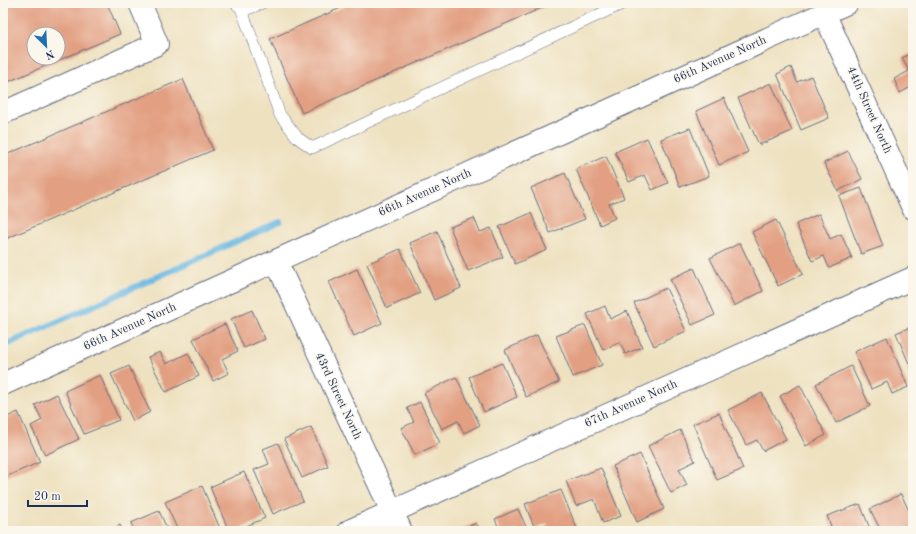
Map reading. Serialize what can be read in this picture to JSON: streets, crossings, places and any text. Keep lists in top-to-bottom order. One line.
{"streets":{"street":["66th Avenue North","44th Street North","43rd Street North","67th Avenue North"]},"crossings":[["66th Avenue North","44th Street North"],["66th Avenue North","43rd Street North"],["43rd Street North","67th Avenue North"]],"scale_bar":"20 m","north":"bottom right"}
